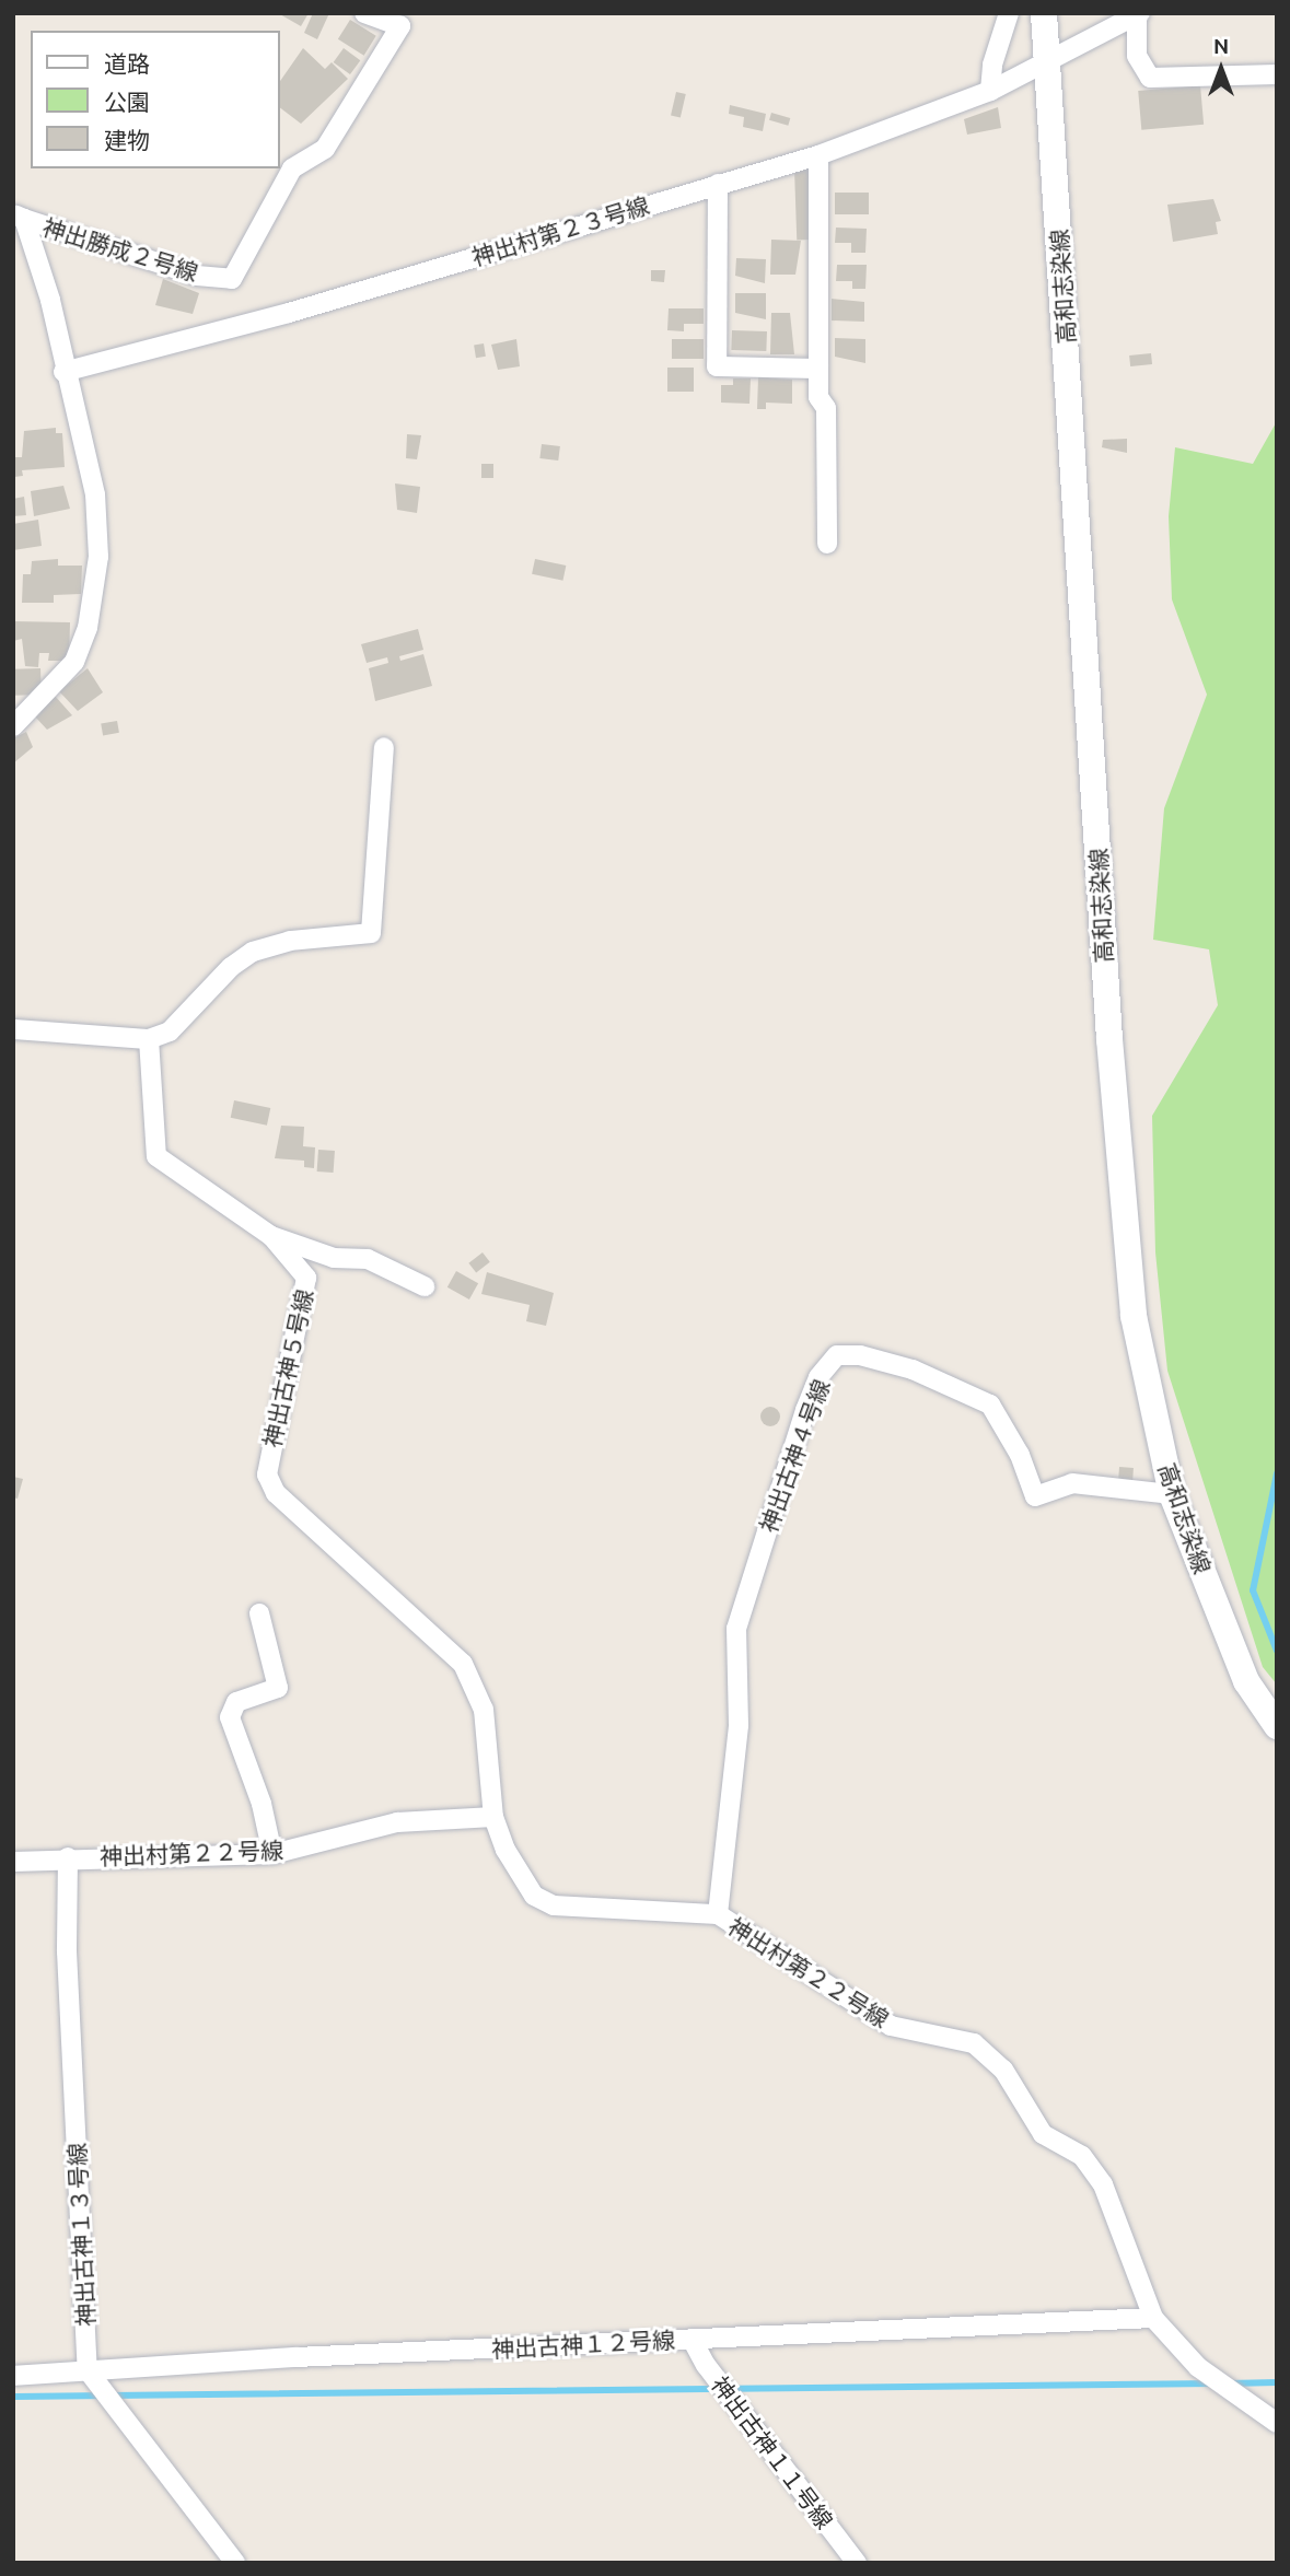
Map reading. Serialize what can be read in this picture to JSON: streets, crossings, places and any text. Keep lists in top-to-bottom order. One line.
{"streets":{"street":["神出村第２３号線","神出勝成２号線","高和志染線","神出古神５号線","神出古神４号線","神出村第２２号線","神出古神１３号線","神出古神１２号線","神出古神１１号線"]},"crossings":[["神出村第２３号線","神出勝成２号線"],["神出村第２３号線","高和志染線"],["高和志染線","神出古神４号線"],["神出古神５号線","神出村第２２号線"],["神出古神４号線","神出村第２２号線"],["神出村第２２号線","神出古神１３号線"],["神出村第２２号線","神出古神１２号線"],["神出古神１３号線","神出古神１２号線"],["神出古神１２号線","神出古神１１号線"]],"legend":["道路","公園","建物"],"north":"top"}
